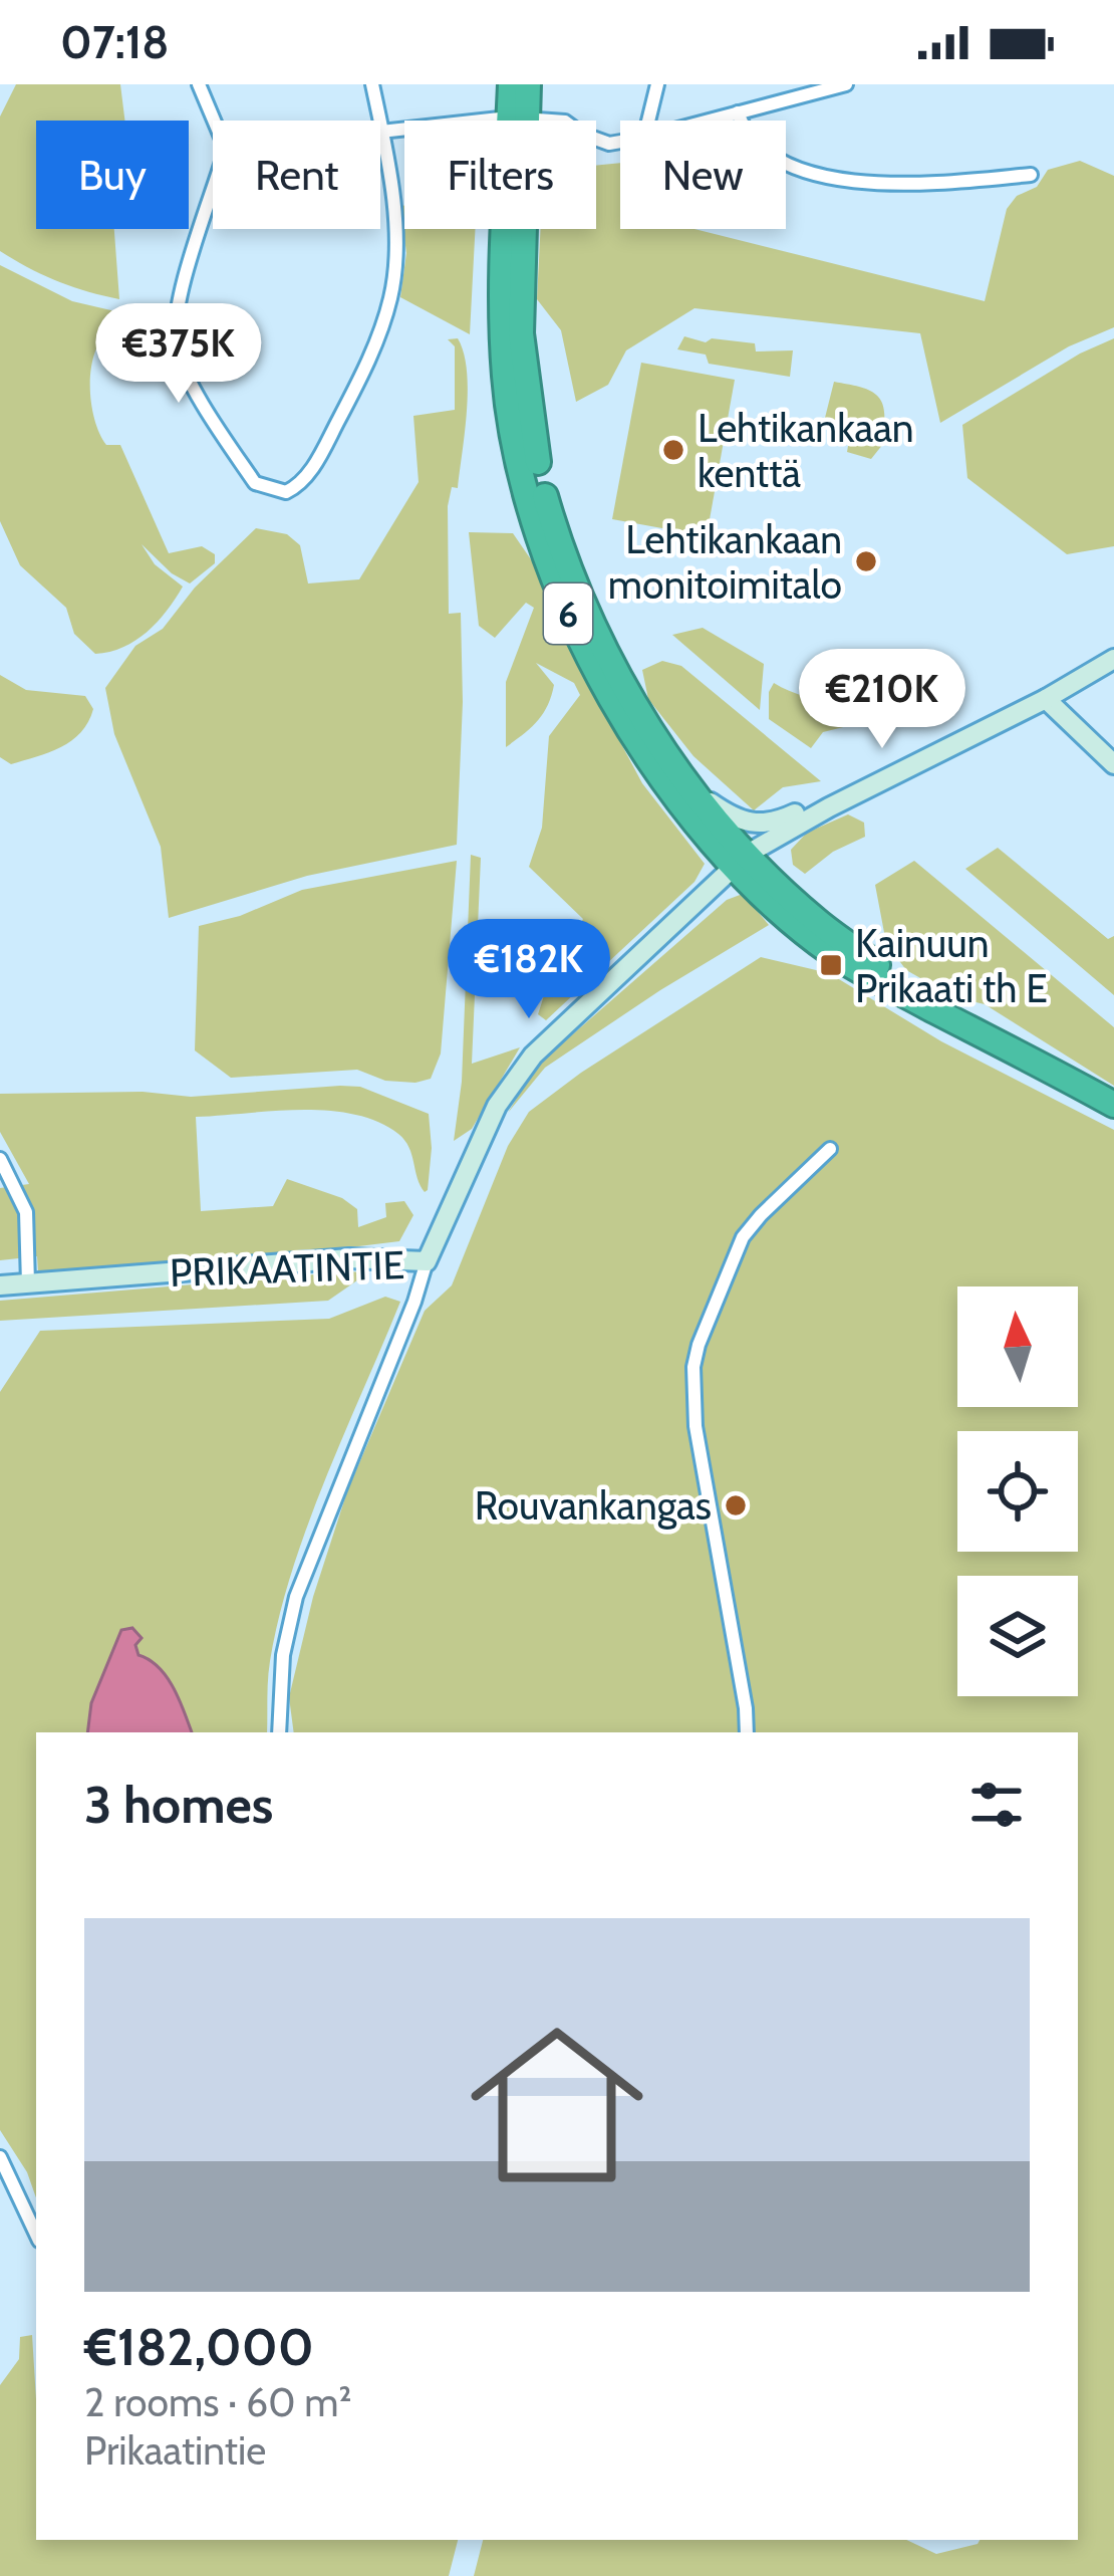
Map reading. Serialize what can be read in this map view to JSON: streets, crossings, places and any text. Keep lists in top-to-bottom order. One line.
{"streets":{"highway":["6"],"street":["PRIKAATINTIE"]},"crossings":[["6","PRIKAATINTIE"]],"places":{"other":["Lehtikankaan kenttä","Lehtikankaan monitoimitalo","Rouvankangas"],"transit":["Kainuun Prikaati th E"]},"north":"top","page":{"status":"07:18","chip":["Buy","Rent","Filters","New"],"price":["€375K","€210K","€182K"],"heading":"3 homes","list":[{"name":"€182,000","note":"2 rooms · 60 m² · Prikaatintie"}]}}
